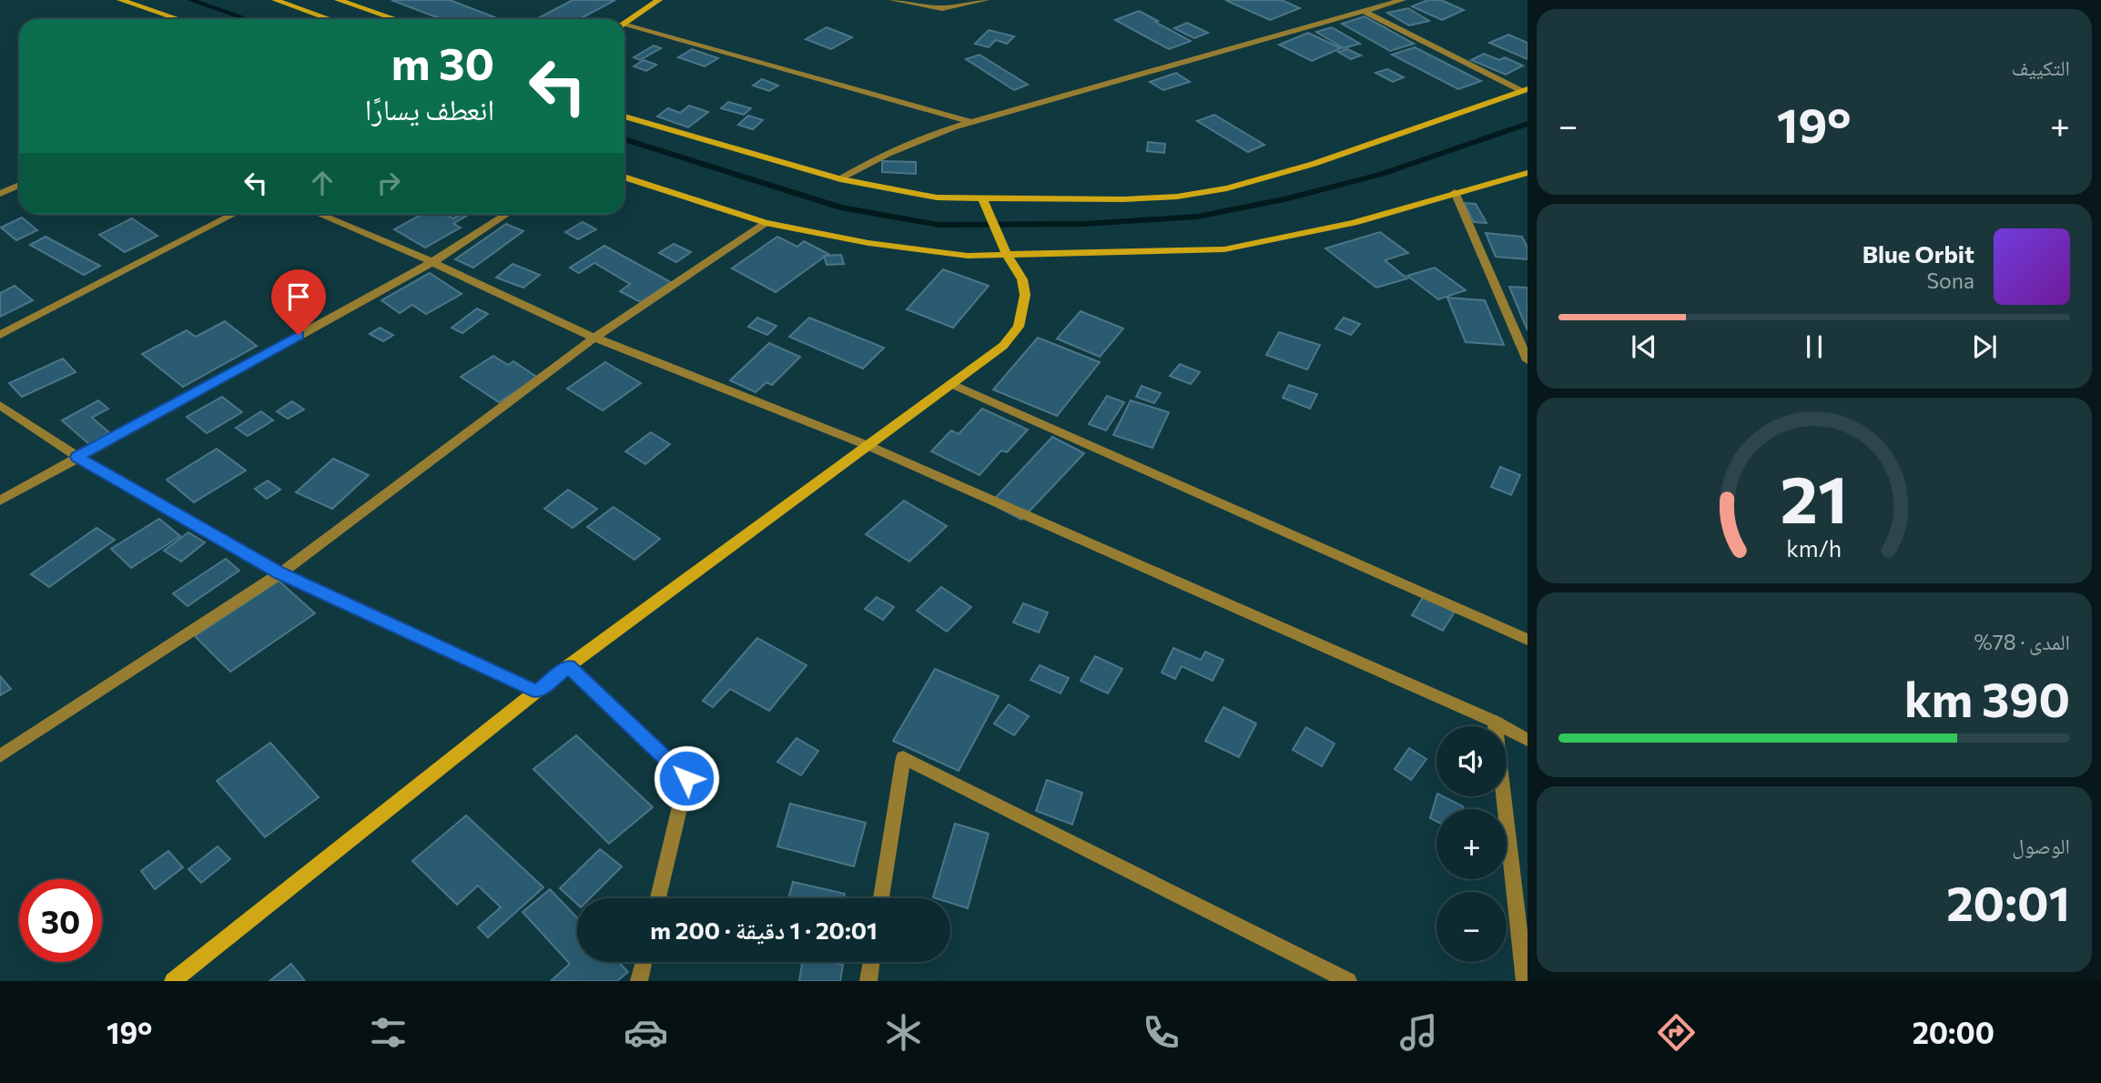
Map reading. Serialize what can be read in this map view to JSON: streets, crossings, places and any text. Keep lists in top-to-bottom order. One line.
{"page":{"tile":["التكييف",["المدى · 78%","390 km"],["الوصول","20:01"]],"turn":["30 m","انعطف يسارًا"],"heat":["−","19°","+"],"song":["Blue Orbit","Sona"],"map_buttons":["+","−"],"limit":"30","trip":"20:01 · 1 دقيقة · 200 m","tabs":["20:00","19°"],"gauge":["21","km/h"]}}
